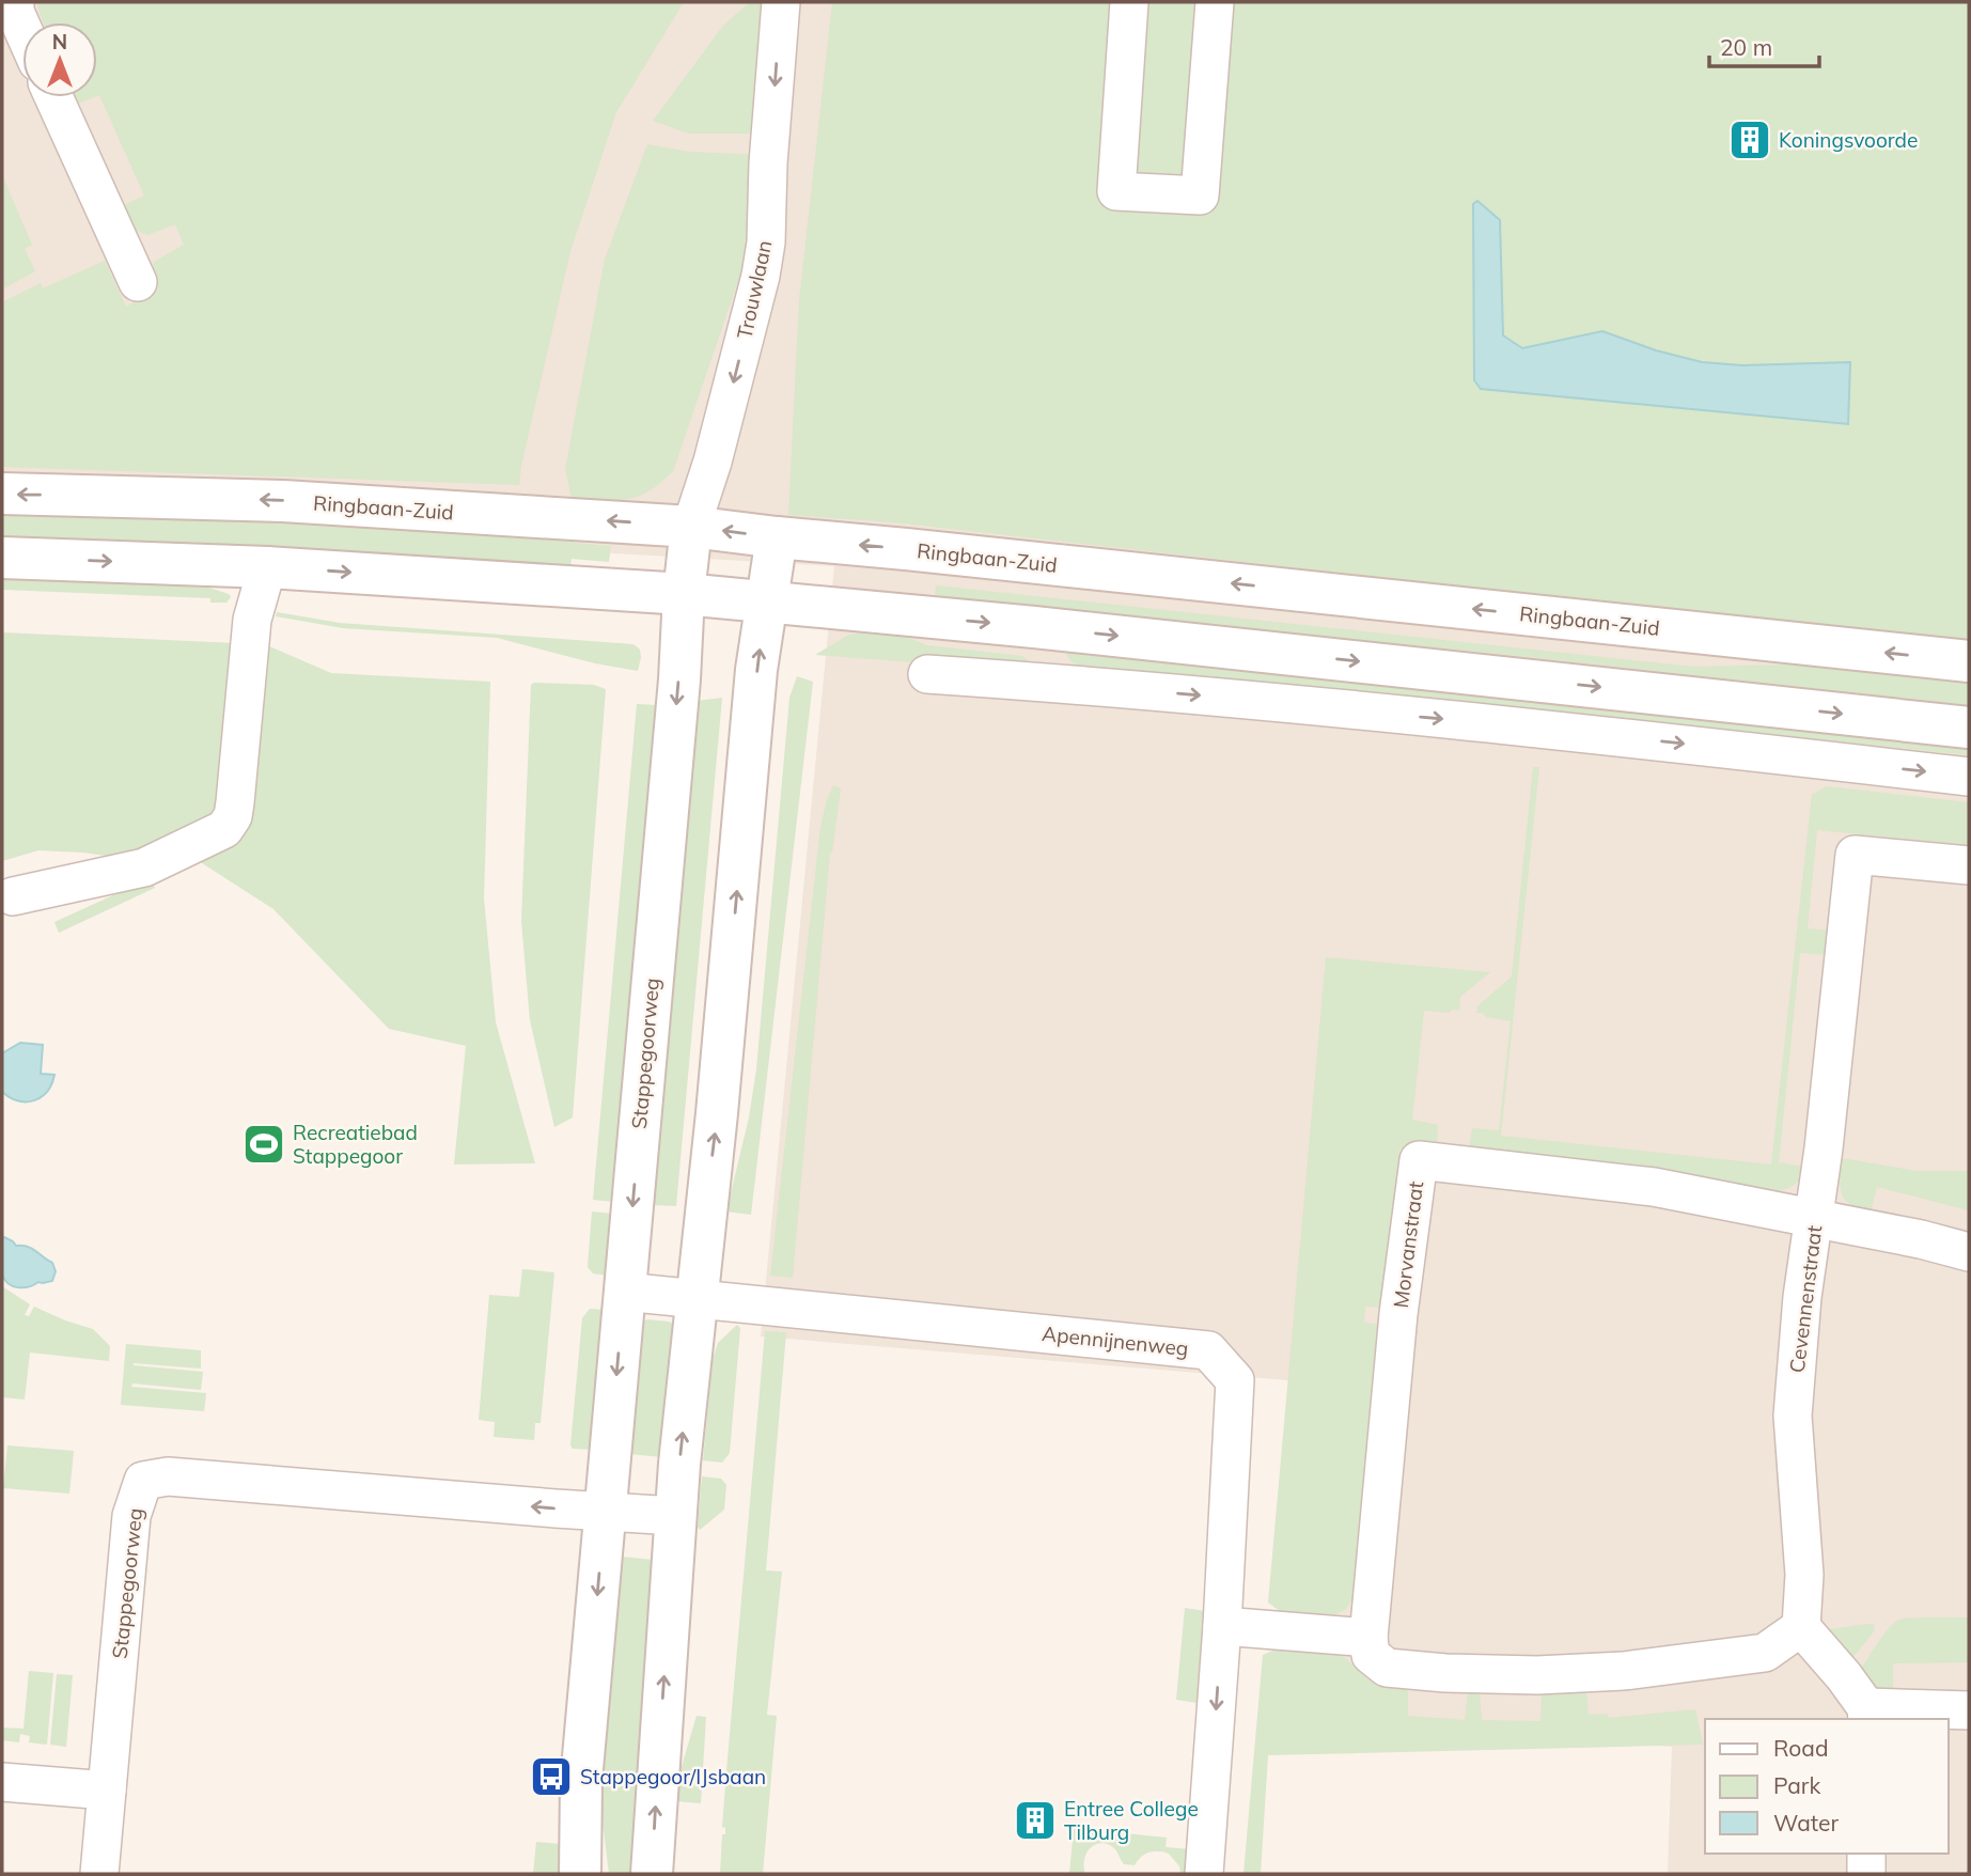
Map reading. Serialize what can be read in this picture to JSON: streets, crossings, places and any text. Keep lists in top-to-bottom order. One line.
{"streets":{"main road":["Ringbaan-Zuid","Stappegoorweg"],"street":["Trouwlaan","Morvanstraat","Cevennenstraat","Apennijnenweg"]},"crossings":[["Trouwlaan","Ringbaan-Zuid"],["Trouwlaan","Stappegoorweg"],["Ringbaan-Zuid","Stappegoorweg"],["Stappegoorweg","Apennijnenweg"],["Morvanstraat","Cevennenstraat"]],"one_way":["Trouwlaan"],"places":{"building":["Koningsvoorde","Entree College Tilburg"],"sports":["Recreatiebad Stappegoor"],"bus stop":["Stappegoor/IJsbaan"]},"legend":["Road","Park","Water"],"scale_bar":"20 m","north":"top"}
